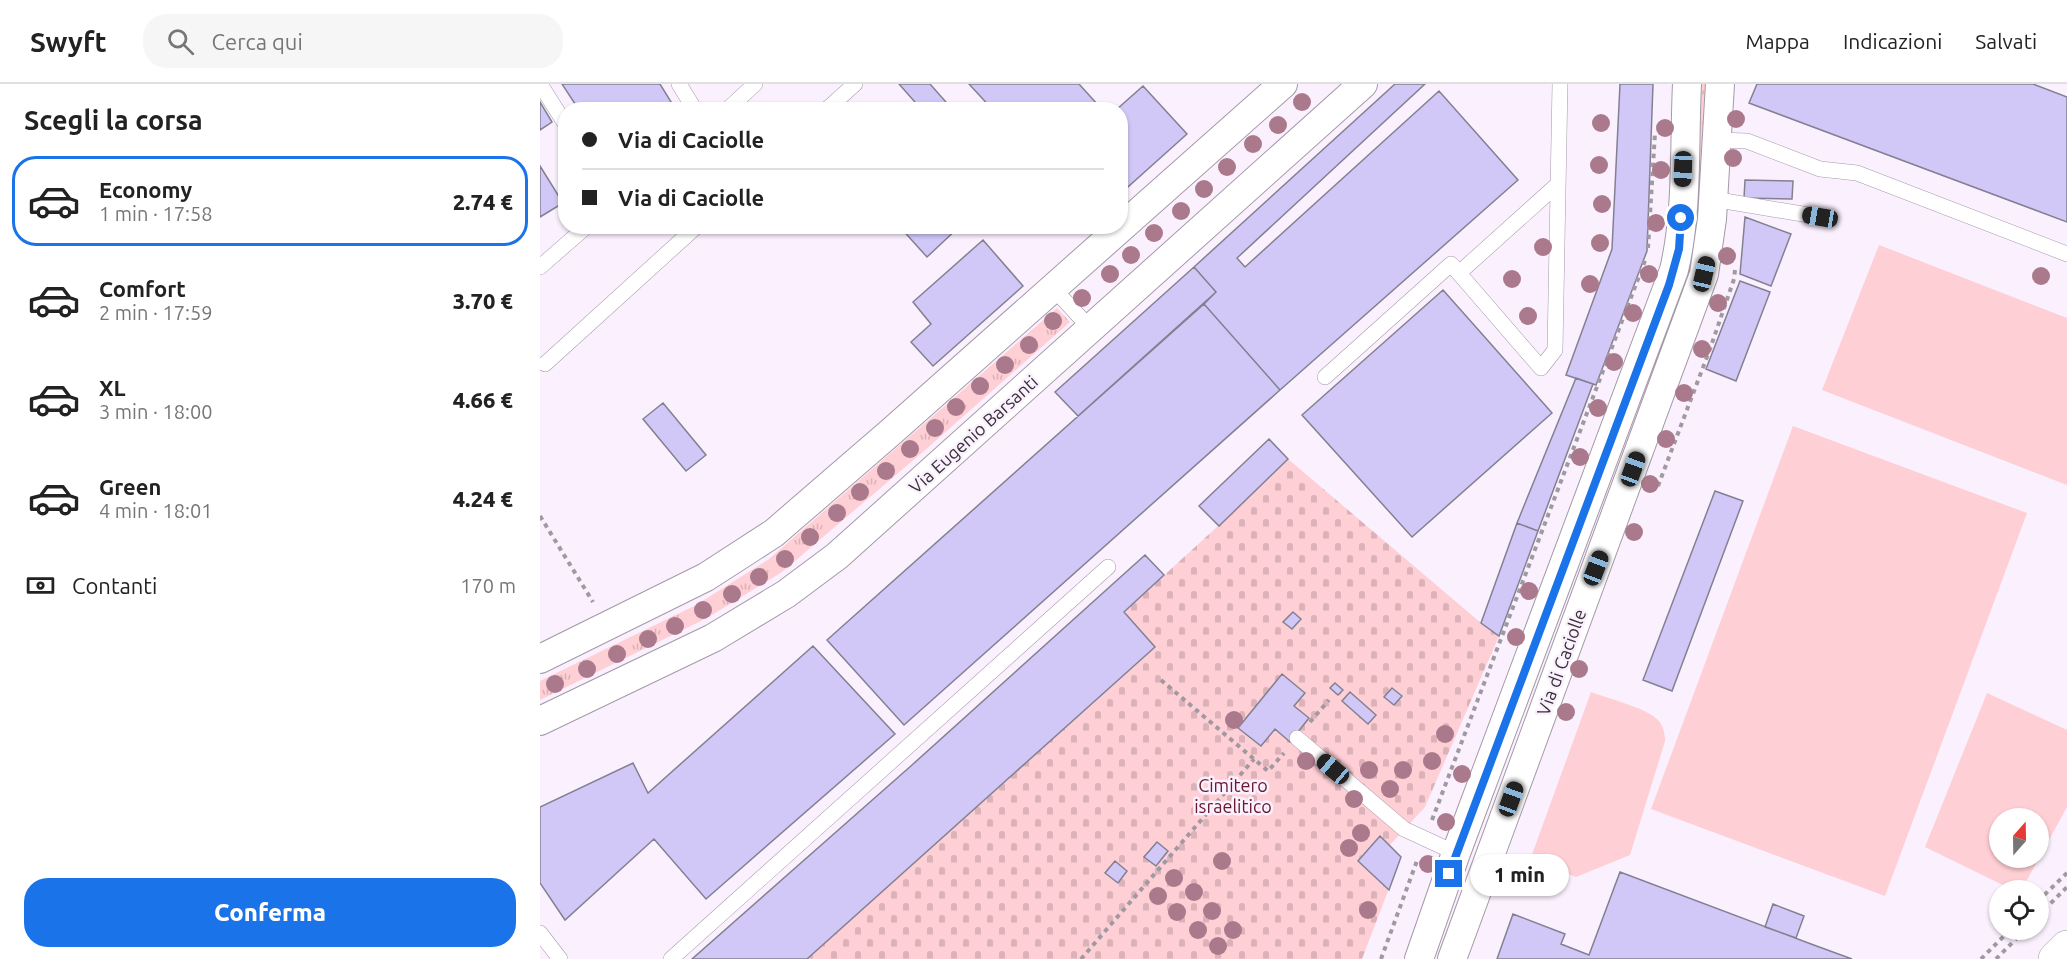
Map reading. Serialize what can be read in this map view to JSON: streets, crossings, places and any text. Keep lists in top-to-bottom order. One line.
{"streets":{"street":["Via Eugenio Barsanti","Via di Caciolle"]},"parks":["Cimitero israelitico"],"north":"top","page":{"header":"Swyft","search":"Cerca qui","nav":["Mappa","Indicazioni","Salvati"],"heading":"Scegli la corsa","banner":["Via di Caciolle","Via di Caciolle"],"list":[{"name":"Economy","note":"1 min · 17:58","value":"2.74 €"},{"name":"Comfort","note":"2 min · 17:59","value":"3.70 €"},{"name":"XL","note":"3 min · 18:00","value":"4.66 €"},{"name":"Green","note":"4 min · 18:01","value":"4.24 €"}],"pay":["Contanti","170 m"],"bubble":"1 min","buttons":"Conferma"}}
